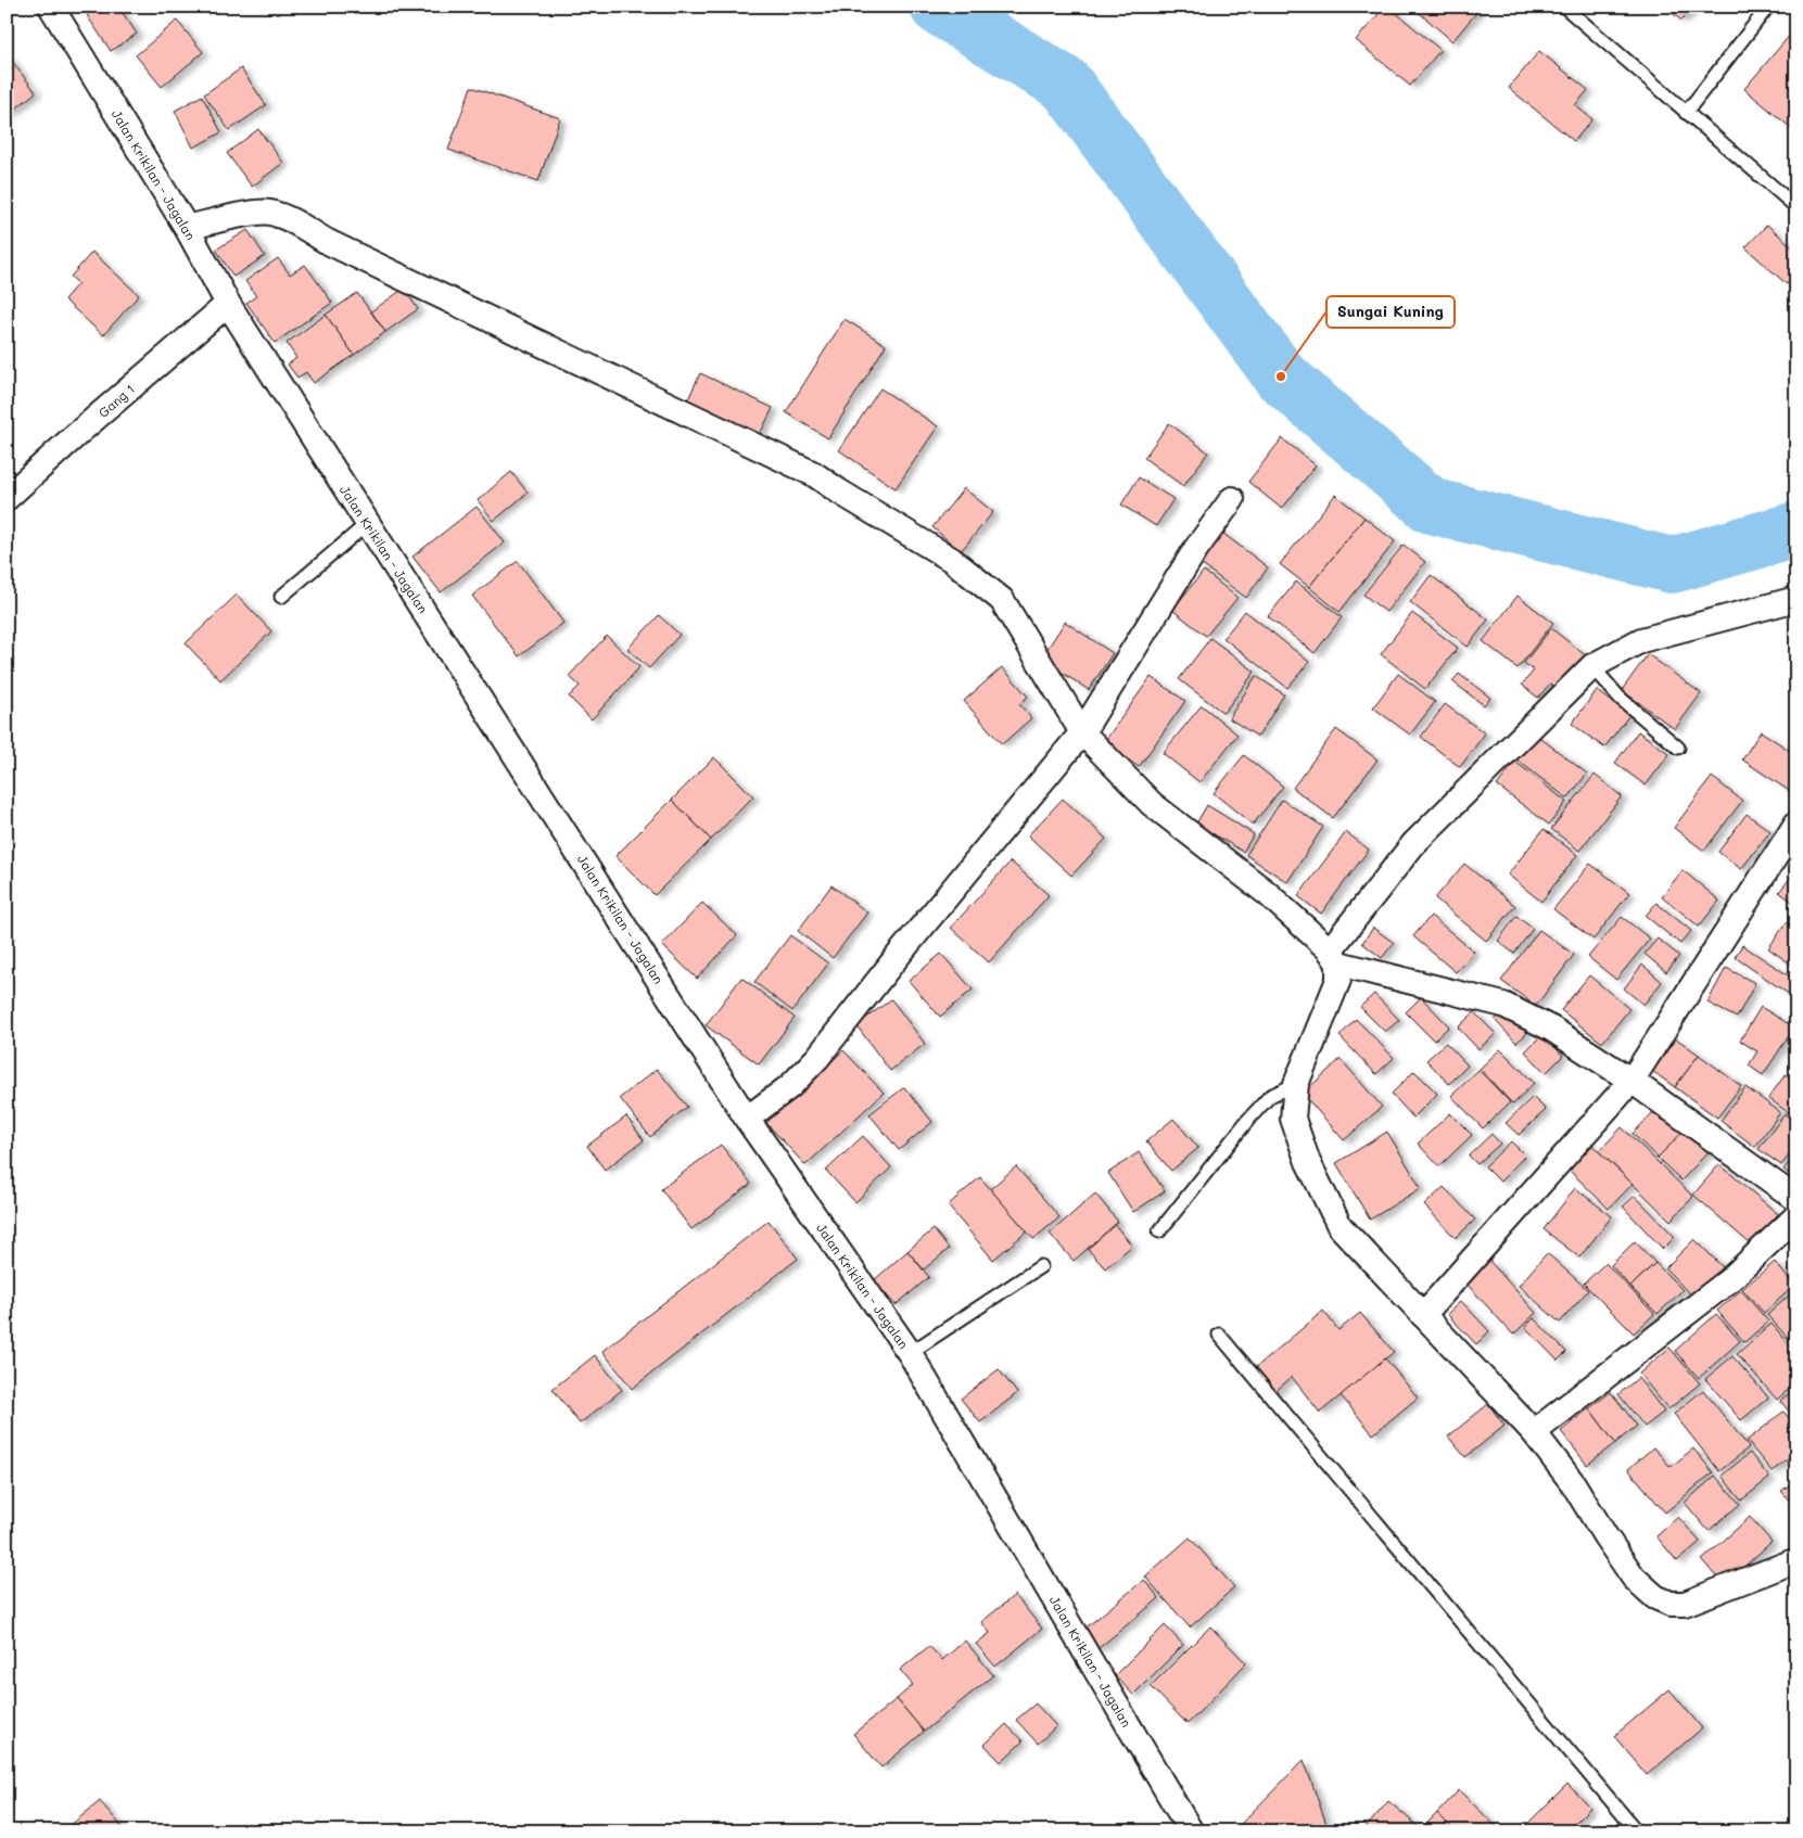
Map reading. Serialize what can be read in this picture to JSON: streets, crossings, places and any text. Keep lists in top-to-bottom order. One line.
{"streets":{"street":["Jalan Krikilan - Jagalan","Gang 1"]},"crossings":[["Jalan Krikilan - Jagalan","Gang 1"]],"places":["Sungai Kuning"]}
